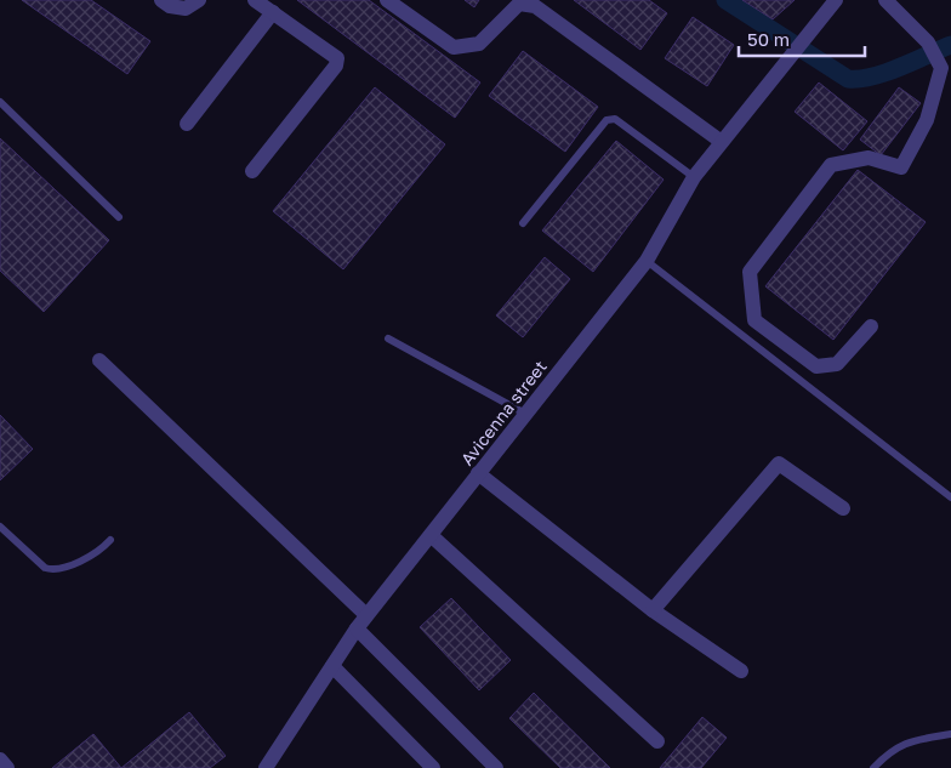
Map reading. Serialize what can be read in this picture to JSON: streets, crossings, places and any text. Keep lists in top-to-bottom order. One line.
{"streets":{"street":["Avicenna street"]},"scale_bar":"50 m"}
